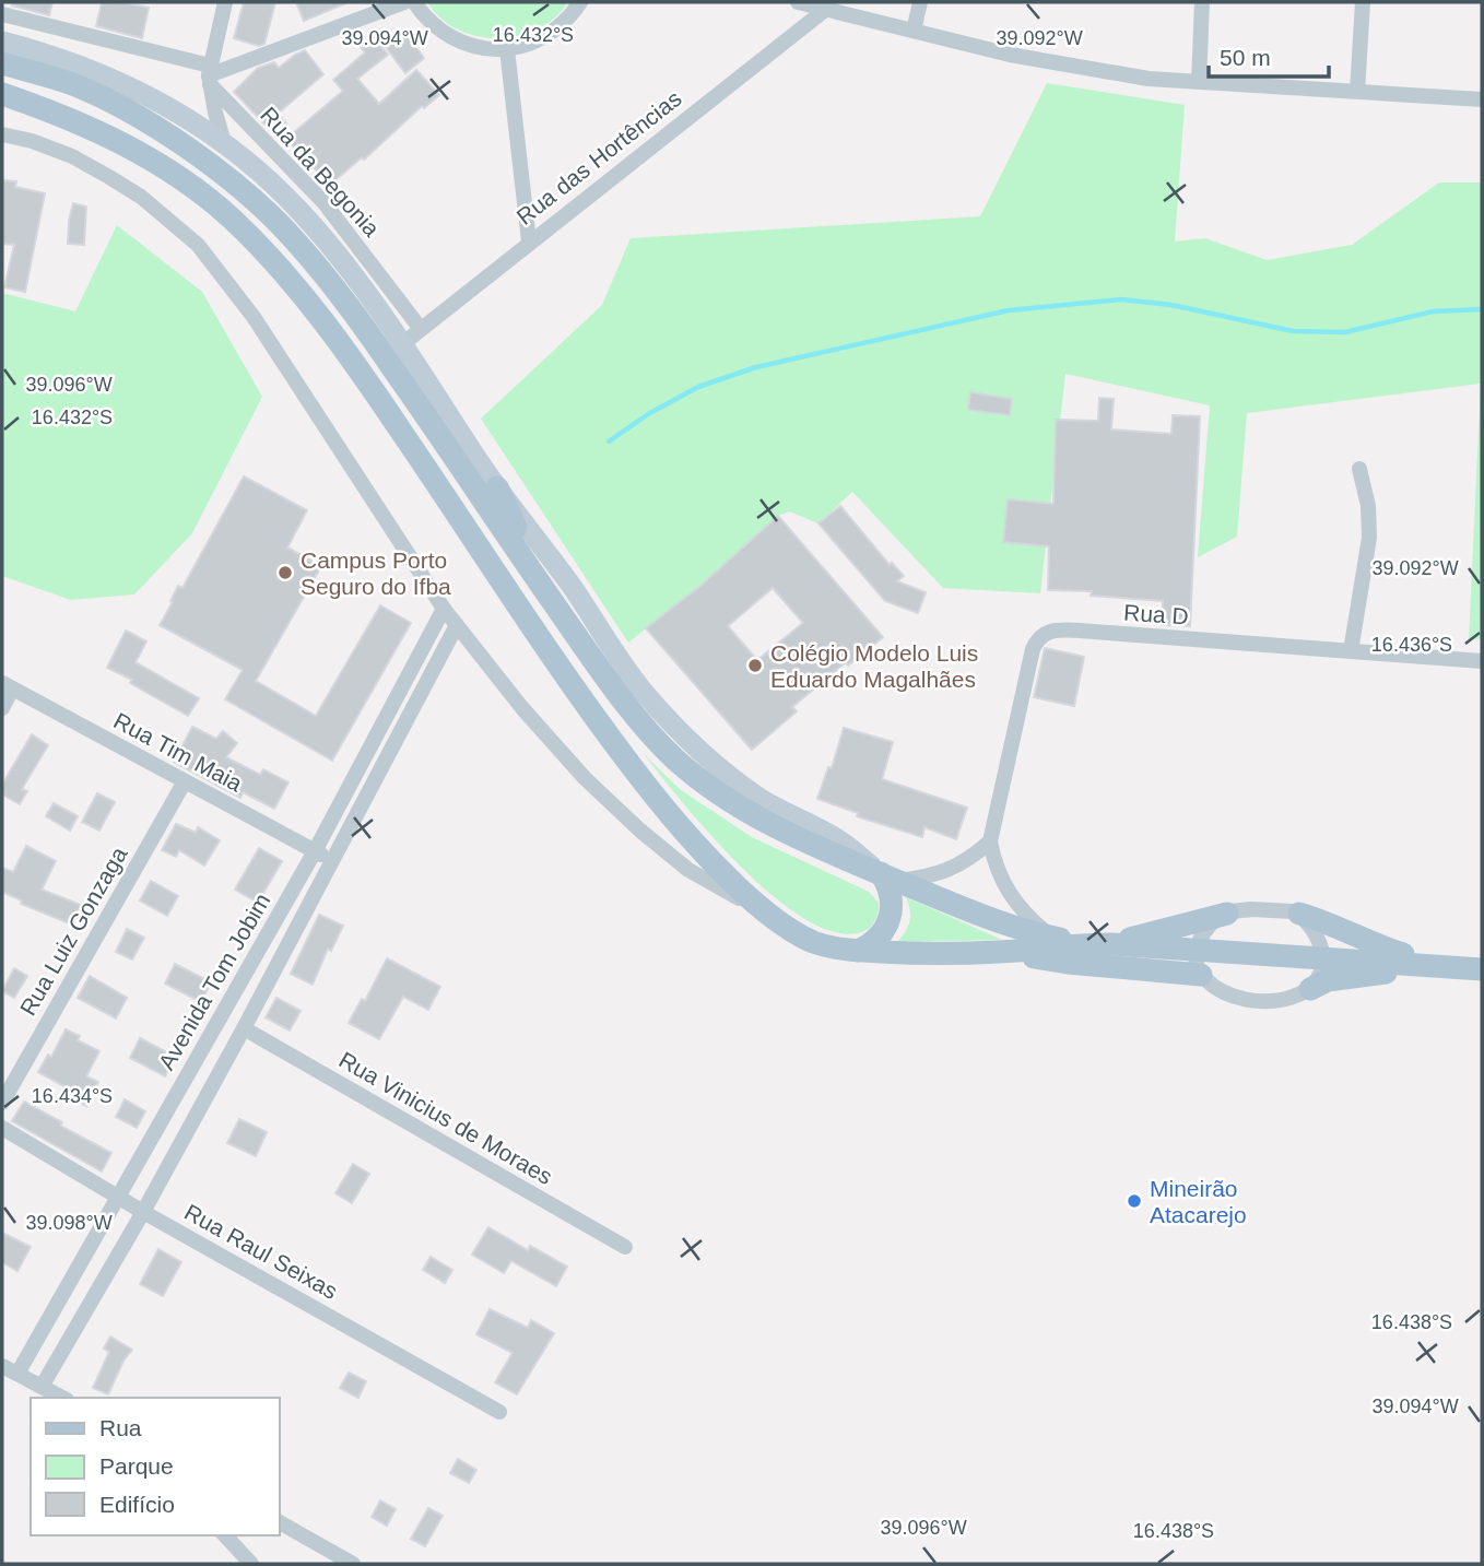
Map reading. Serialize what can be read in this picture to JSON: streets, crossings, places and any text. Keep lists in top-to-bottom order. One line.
{"streets":{"street":["Rua das Hortências","Rua da Begonia","Rua D","Rua Tim Maia","Rua Luiz Gonzaga","Avenida Tom Jobim","Rua Vinicius de Moraes","Rua Raul Seixas"]},"crossings":[["Rua das Hortências","Rua da Begonia"],["Rua Tim Maia","Rua Luiz Gonzaga"],["Rua Tim Maia","Avenida Tom Jobim"],["Avenida Tom Jobim","Rua Vinicius de Moraes"],["Avenida Tom Jobim","Rua Raul Seixas"]],"places":["Campus Porto Seguro do Ifba","Colégio Modelo Luis Eduardo Magalhães","Mineirão Atacarejo"],"legend":["Rua","Parque","Edifício"],"scale_bar":"50 m","coordinates":["16.432°S","39.094°W","39.092°W","39.096°W","16.436°S","16.434°S","39.098°W","16.438°S"]}
